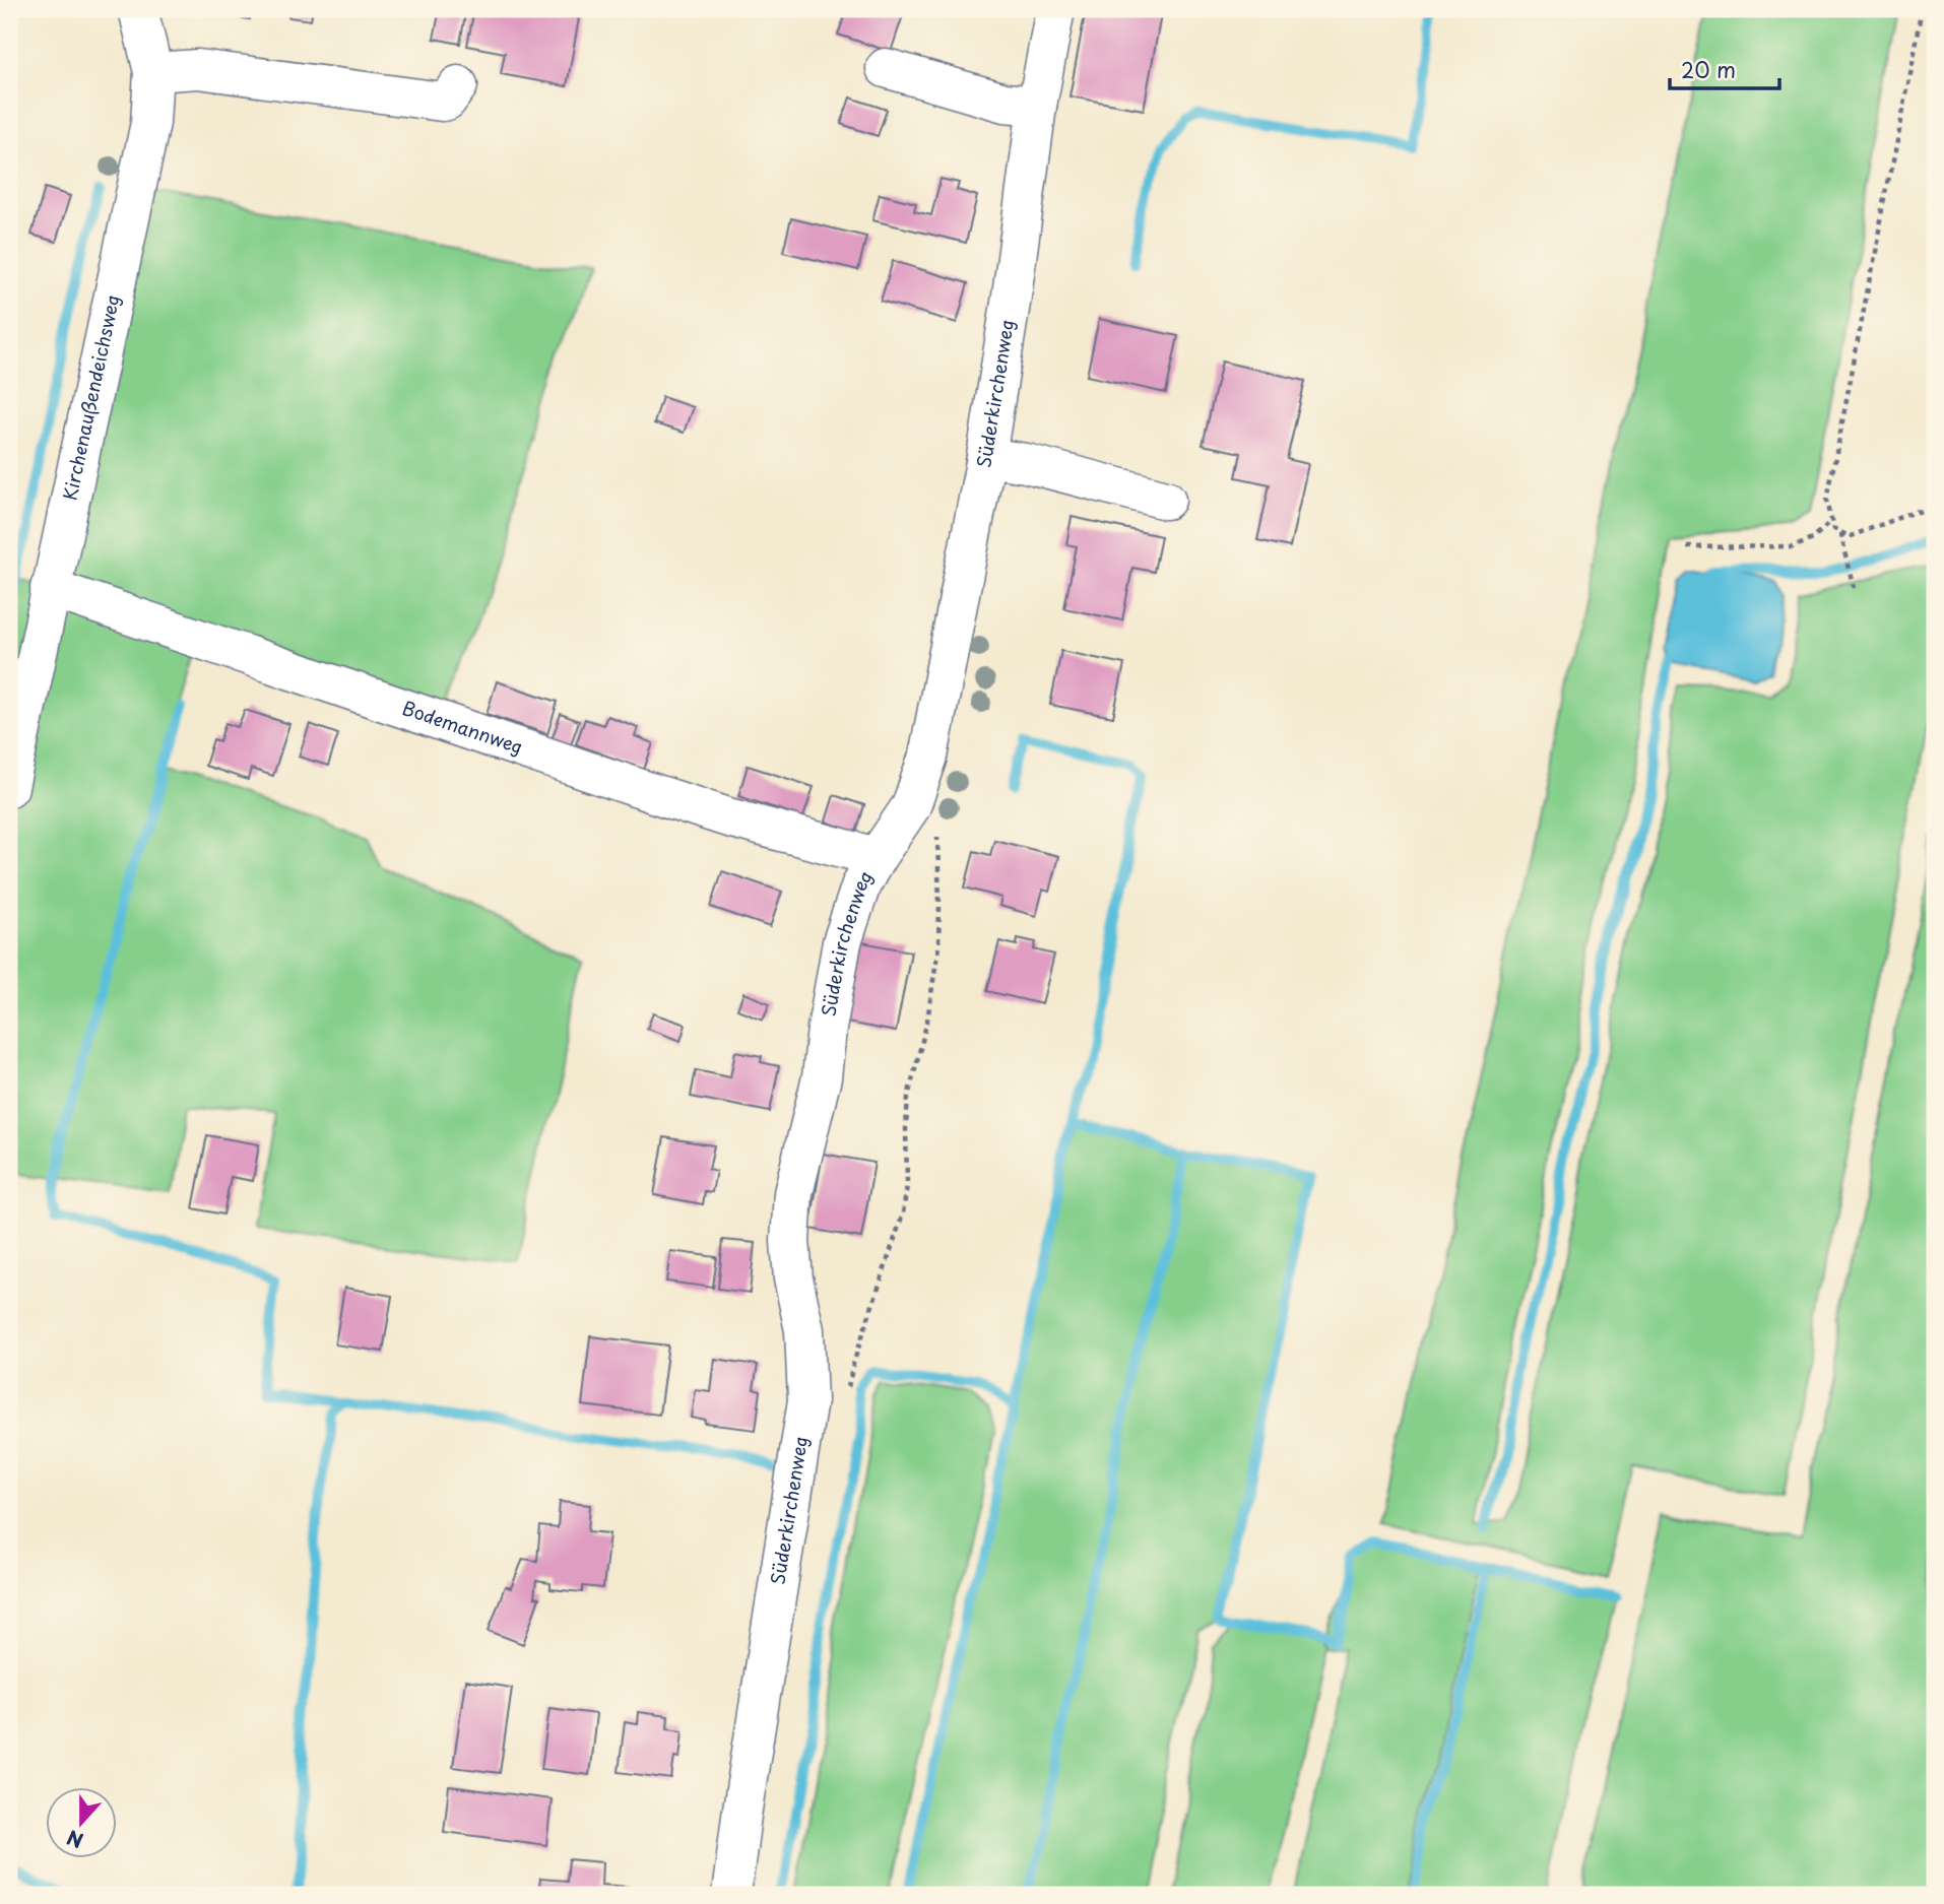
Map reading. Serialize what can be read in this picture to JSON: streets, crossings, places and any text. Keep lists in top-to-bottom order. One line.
{"streets":{"street":["Süderkirchenweg","Kirchenaußendeichsweg","Bodemannweg"]},"crossings":[["Süderkirchenweg","Bodemannweg"],["Kirchenaußendeichsweg","Bodemannweg"]],"scale_bar":"20 m","north":"bottom"}
